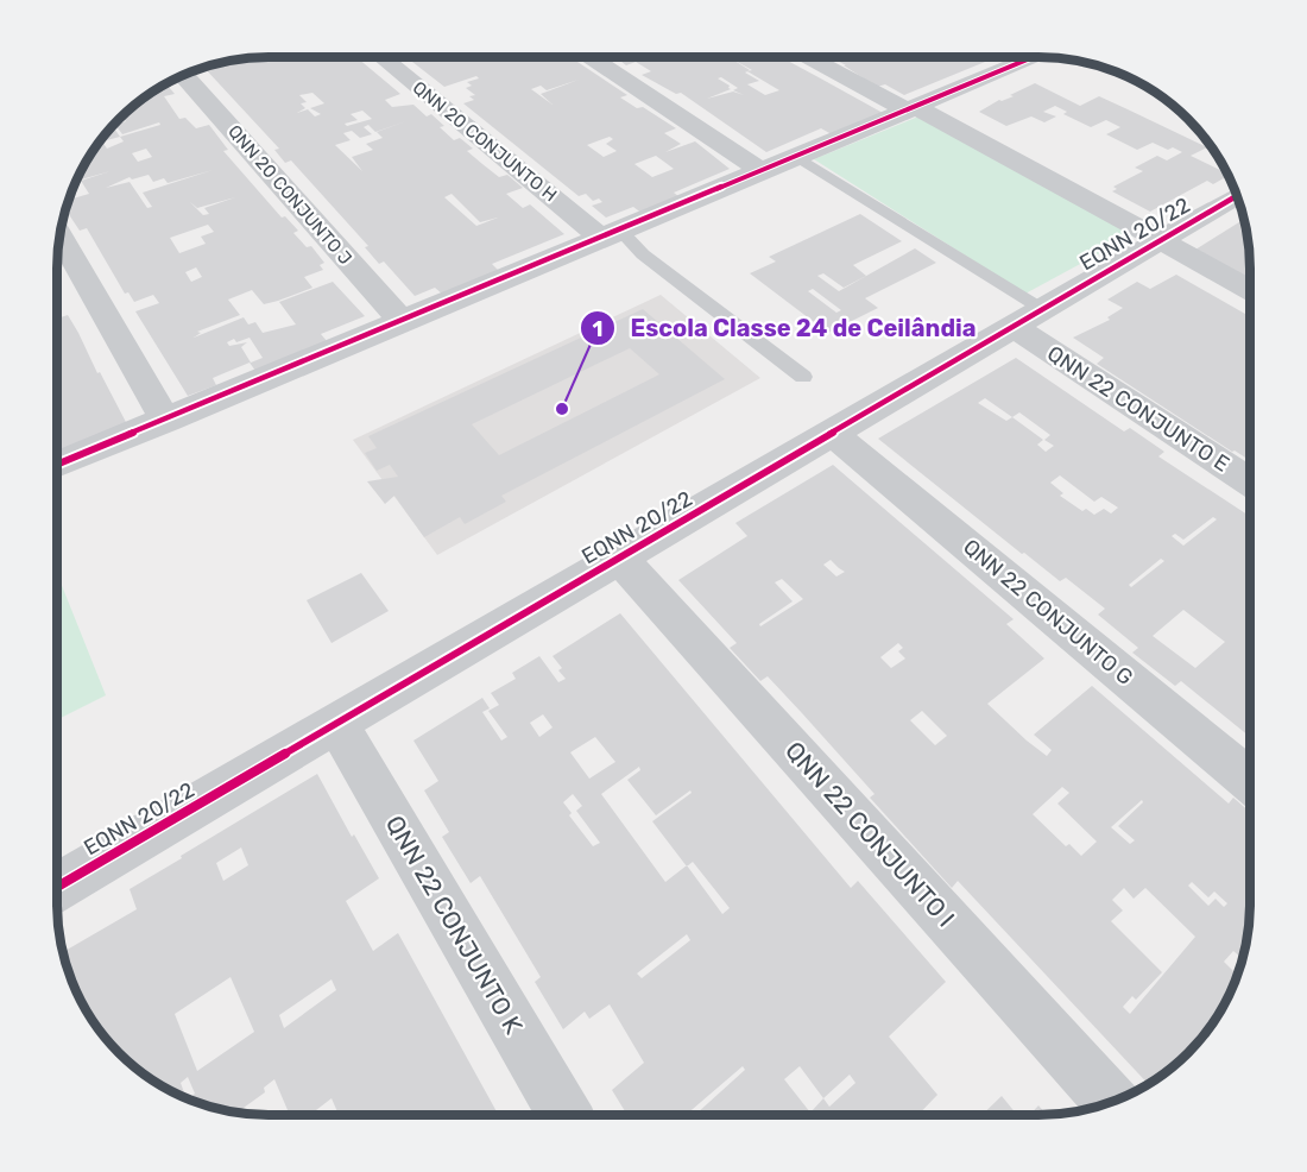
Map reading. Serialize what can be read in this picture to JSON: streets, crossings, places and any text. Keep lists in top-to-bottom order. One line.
{"streets":{"street":["QNN 20 CONJUNTO H","QNN 20 CONJUNTO J","EQNN 20/22","QNN 22 CONJUNTO E","QNN 22 CONJUNTO G","QNN 22 CONJUNTO I","QNN 22 CONJUNTO K"]},"crossings":[["EQNN 20/22","QNN 22 CONJUNTO E"],["EQNN 20/22","QNN 22 CONJUNTO G"],["EQNN 20/22","QNN 22 CONJUNTO I"],["EQNN 20/22","QNN 22 CONJUNTO K"]],"places":["Escola Classe 24 de Ceilândia"]}
